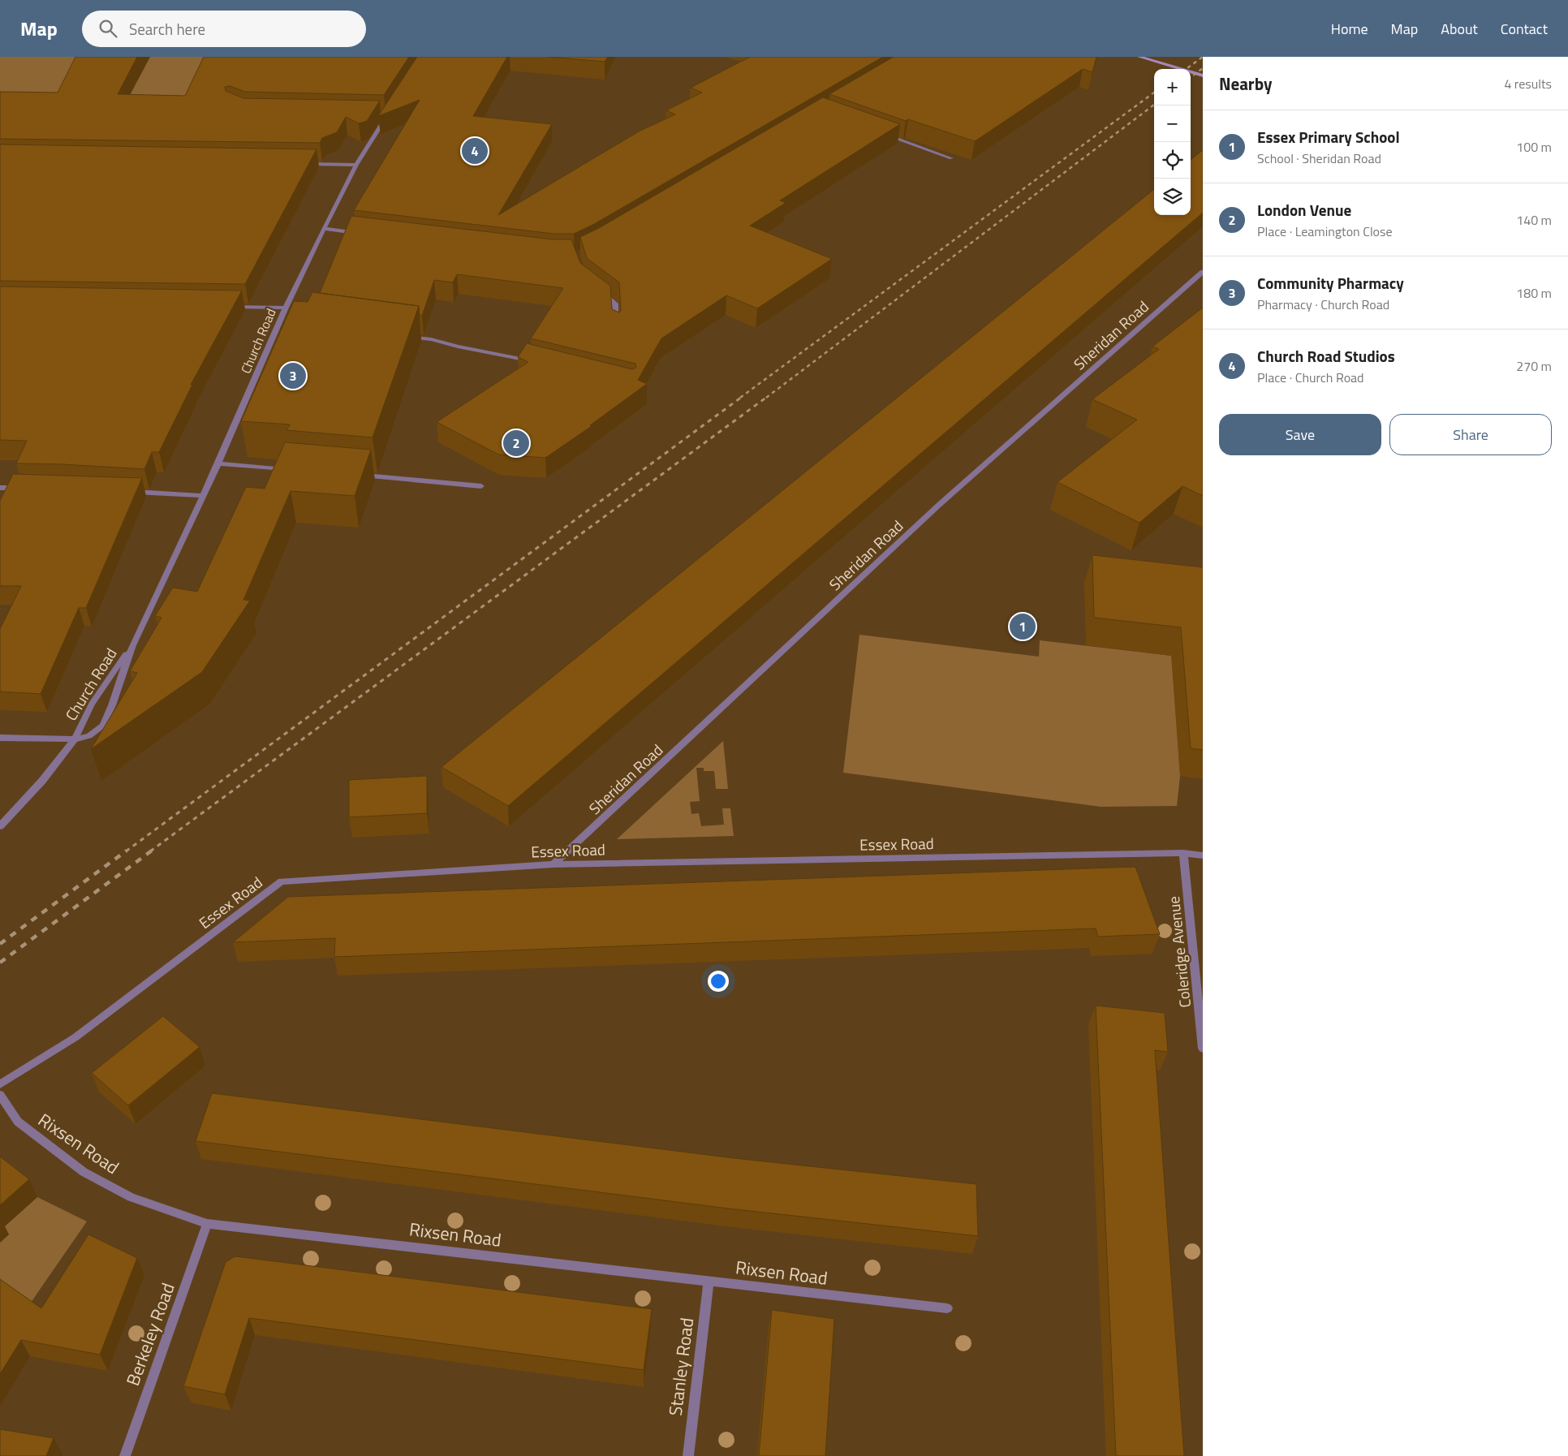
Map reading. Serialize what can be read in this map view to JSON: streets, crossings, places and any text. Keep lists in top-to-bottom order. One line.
{"streets":{"street":["Sheridan Road","Church Road","Essex Road","Coleridge Avenue","Rixsen Road","Berkeley Road","Stanley Road"]},"crossings":[["Sheridan Road","Essex Road"],["Essex Road","Coleridge Avenue"],["Rixsen Road","Berkeley Road"],["Rixsen Road","Stanley Road"]],"page":{"header":"Map","search":"Search here","nav":["Home","Map","About","Contact"],"heading":["Nearby","4 results"],"map_buttons":["+","−"],"list":[{"mark":"1","name":"Essex Primary School","note":"School · Sheridan Road","value":"100 m"},{"mark":"2","name":"London Venue","note":"Place · Leamington Close","value":"140 m"},{"mark":"3","name":"Community Pharmacy","note":"Pharmacy · Church Road","value":"180 m"},{"mark":"4","name":"Church Road Studios","note":"Place · Church Road","value":"270 m"}],"pins":["4","3","2","1"],"buttons":["Save","Share"]}}
